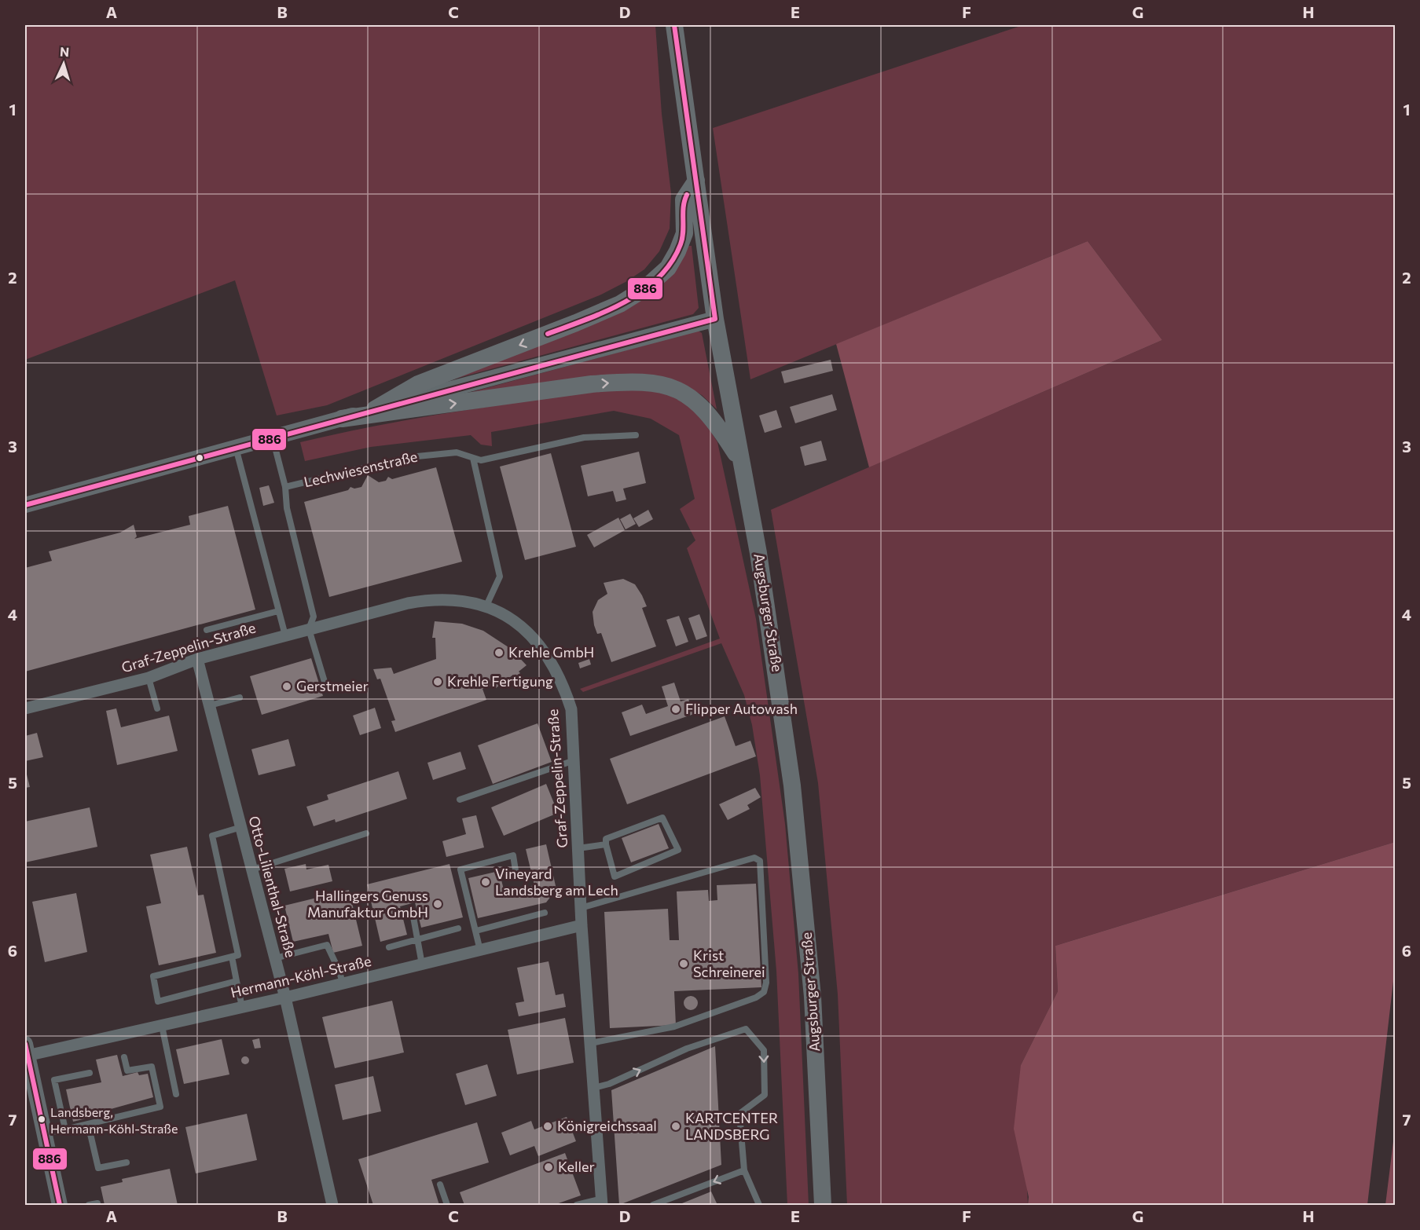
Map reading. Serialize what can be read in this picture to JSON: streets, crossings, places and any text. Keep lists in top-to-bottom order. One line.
{"streets":{"main road":["Augsburger Straße"],"street":["Graf-Zeppelin-Straße","Otto-Lilienthal-Straße","Hermann-Köhl-Straße"],"lane":["Lechwiesenstraße"]},"crossings":[["Lechwiesenstraße","Graf-Zeppelin-Straße"],["Graf-Zeppelin-Straße","Otto-Lilienthal-Straße"],["Graf-Zeppelin-Straße","Hermann-Köhl-Straße"],["Otto-Lilienthal-Straße","Hermann-Köhl-Straße"]],"places":["Krehle GmbH","Krehle Fertigung","Gerstmeier","Flipper Autowash","Vineyard Landsberg am Lech","Hallingers Genuss Manufaktur GmbH","Krist Schreinerei","Landsberg, Hermann-Köhl-Straße","Königreichssaal","KARTCENTER LANDSBERG","Keller"],"lines":["transit line 886"],"north":"top","grid":{"columns":["A","B","C","D","E","F","G","H"],"rows":["1","2","3","4","5","6","7"]}}
